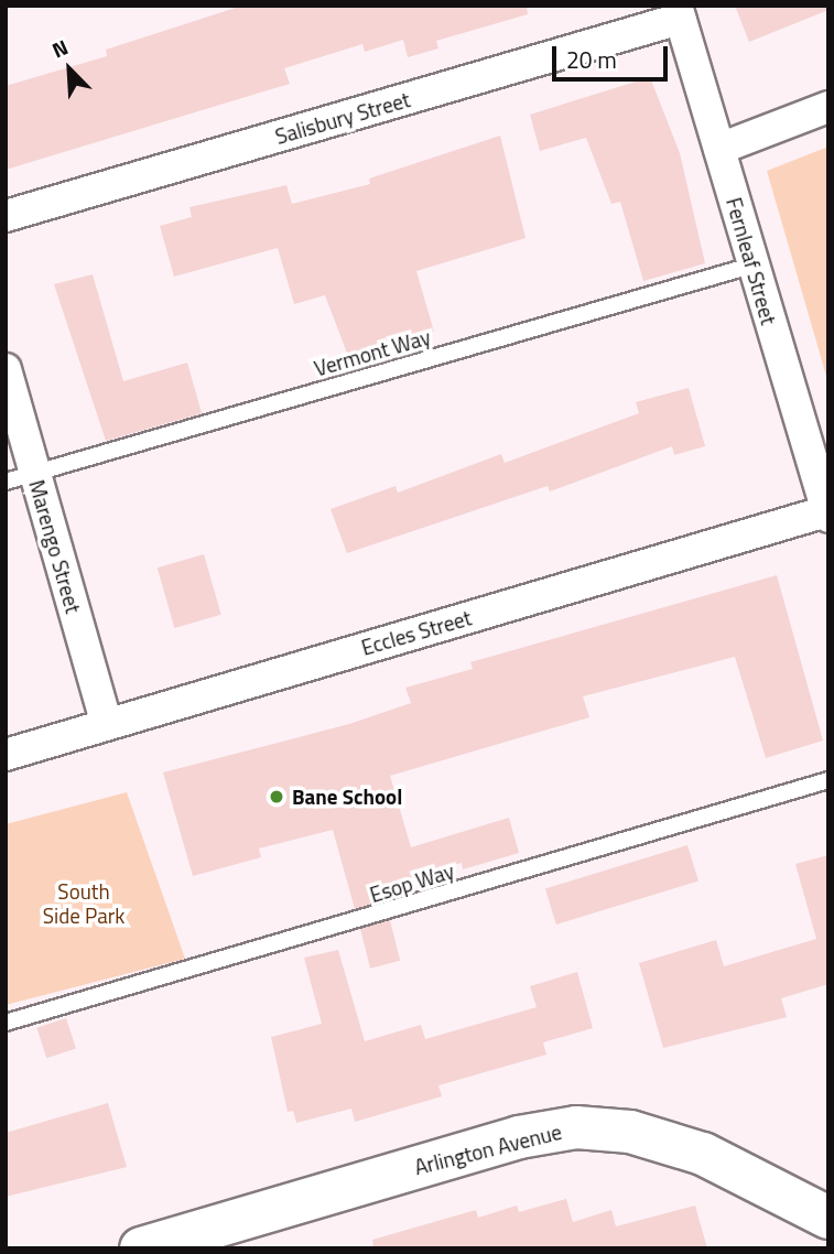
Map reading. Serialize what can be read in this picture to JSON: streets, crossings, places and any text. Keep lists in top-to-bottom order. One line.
{"streets":{"street":["Salisbury Street","Fernleaf Street","Marengo Street","Eccles Street","Arlington Avenue"],"lane":["Vermont Way","Esop Way"]},"crossings":[["Salisbury Street","Fernleaf Street"],["Fernleaf Street","Vermont Way"],["Fernleaf Street","Eccles Street"],["Vermont Way","Marengo Street"],["Marengo Street","Eccles Street"]],"parks":["South Side Park"],"places":["Bane School"],"scale_bar":"20 m","north":"top left"}
